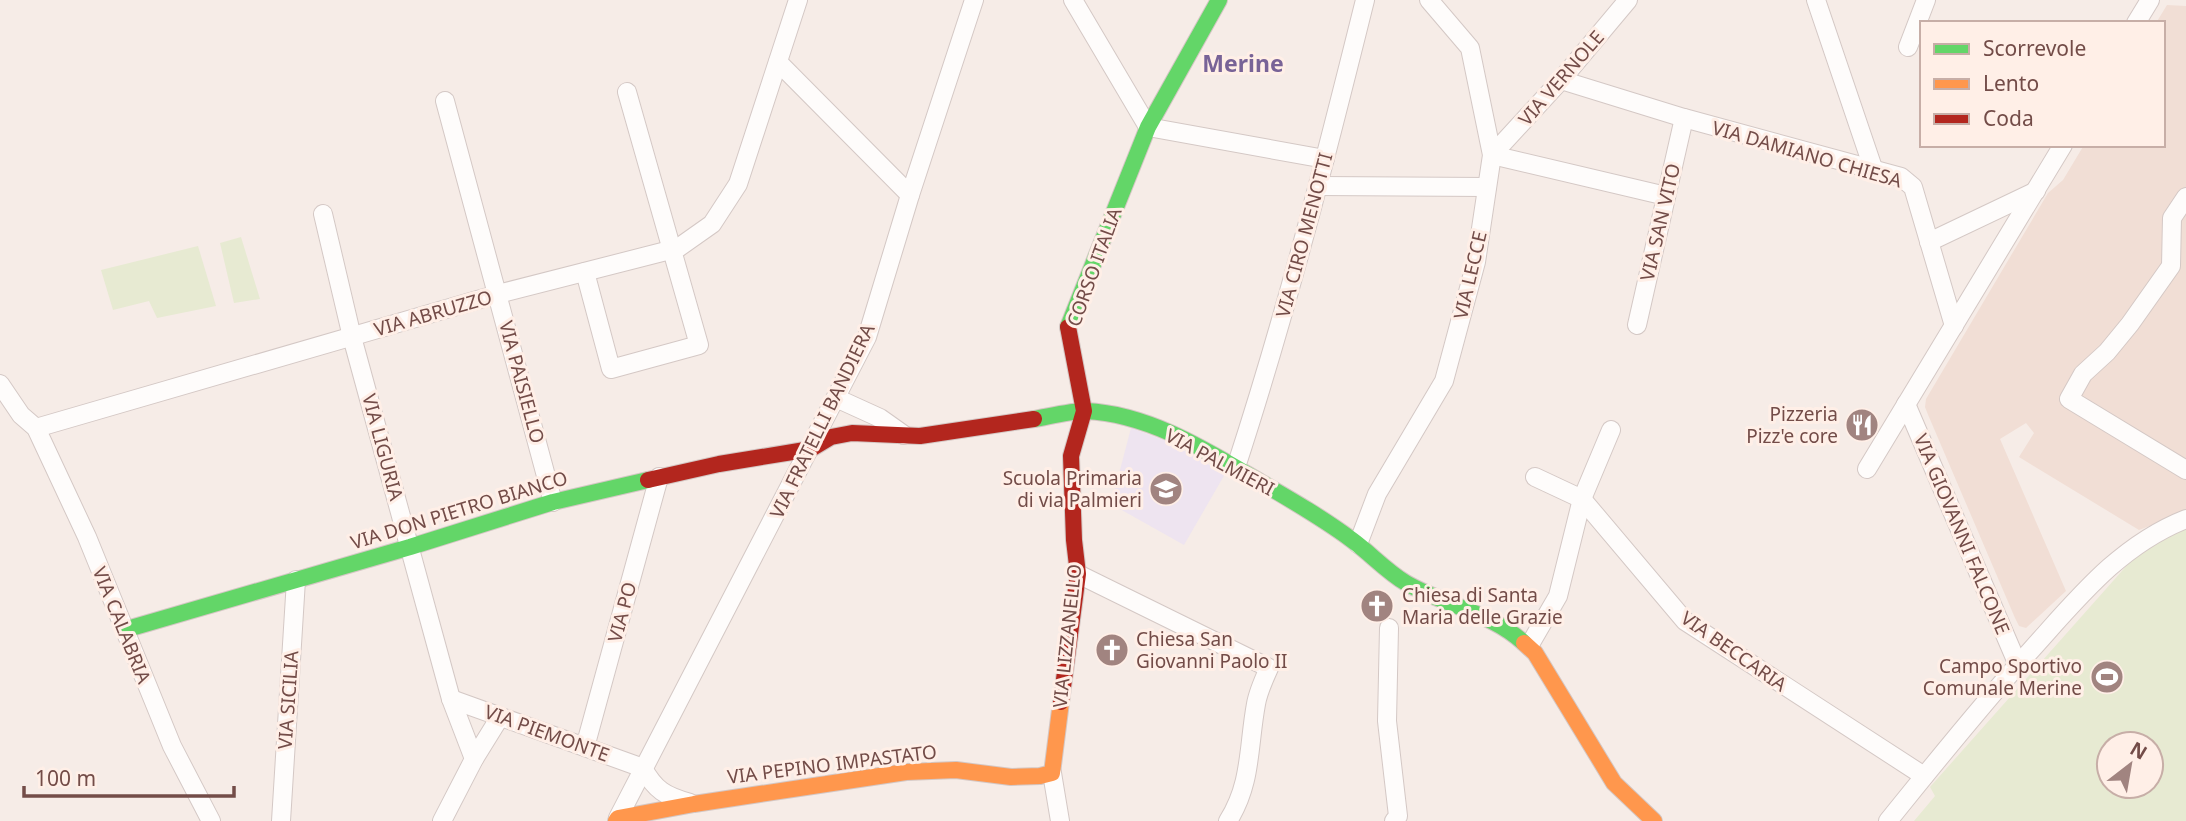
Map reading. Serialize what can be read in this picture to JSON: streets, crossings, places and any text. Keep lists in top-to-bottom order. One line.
{"streets":{"street":["VIA VERNOLE","VIA DAMIANO CHIESA","VIA SAN VITO","VIA CIRO MENOTTI","CORSO ITALIA","VIA LECCE","VIA ABRUZZO","VIA PAISIELLO","VIA FRATELLI BANDIERA","VIA LIGURIA","VIA PALMIERI","VIA DON PIETRO BIANCO","VIA GIOVANNI FALCONE","VIA PO","VIA CALABRIA","VIA LIZZANELLO","VIA BECCARIA","VIA SICILIA","VIA PIEMONTE","VIA PEPINO IMPASTATO"]},"crossings":[["VIA VERNOLE","VIA DAMIANO CHIESA"],["VIA VERNOLE","VIA LECCE"],["VIA DAMIANO CHIESA","VIA SAN VITO"],["VIA CIRO MENOTTI","VIA PALMIERI"],["CORSO ITALIA","VIA PALMIERI"],["CORSO ITALIA","VIA LIZZANELLO"],["VIA LECCE","VIA PALMIERI"],["VIA ABRUZZO","VIA PAISIELLO"],["VIA ABRUZZO","VIA LIGURIA"],["VIA ABRUZZO","VIA CALABRIA"],["VIA PAISIELLO","VIA DON PIETRO BIANCO"],["VIA FRATELLI BANDIERA","VIA PALMIERI"],["VIA FRATELLI BANDIERA","VIA DON PIETRO BIANCO"],["VIA FRATELLI BANDIERA","VIA PIEMONTE"],["VIA FRATELLI BANDIERA","VIA PEPINO IMPASTATO"],["VIA LIGURIA","VIA DON PIETRO BIANCO"],["VIA LIGURIA","VIA PIEMONTE"],["VIA PALMIERI","VIA DON PIETRO BIANCO"],["VIA PALMIERI","VIA LIZZANELLO"],["VIA DON PIETRO BIANCO","VIA PO"],["VIA DON PIETRO BIANCO","VIA CALABRIA"],["VIA DON PIETRO BIANCO","VIA SICILIA"],["VIA PO","VIA PIEMONTE"],["VIA LIZZANELLO","VIA PEPINO IMPASTATO"]],"districts":["Merine"],"places":{"restaurant":["Pizzeria Pizz'e core"],"school or university":["Scuola Primaria di via Palmieri"],"church":["Chiesa di Santa Maria delle Grazie","Chiesa San Giovanni Paolo II"],"sports":["Campo Sportivo Comunale Merine"]},"legend":["Scorrevole","Lento","Coda"],"scale_bar":"100 m","north":"top right"}
